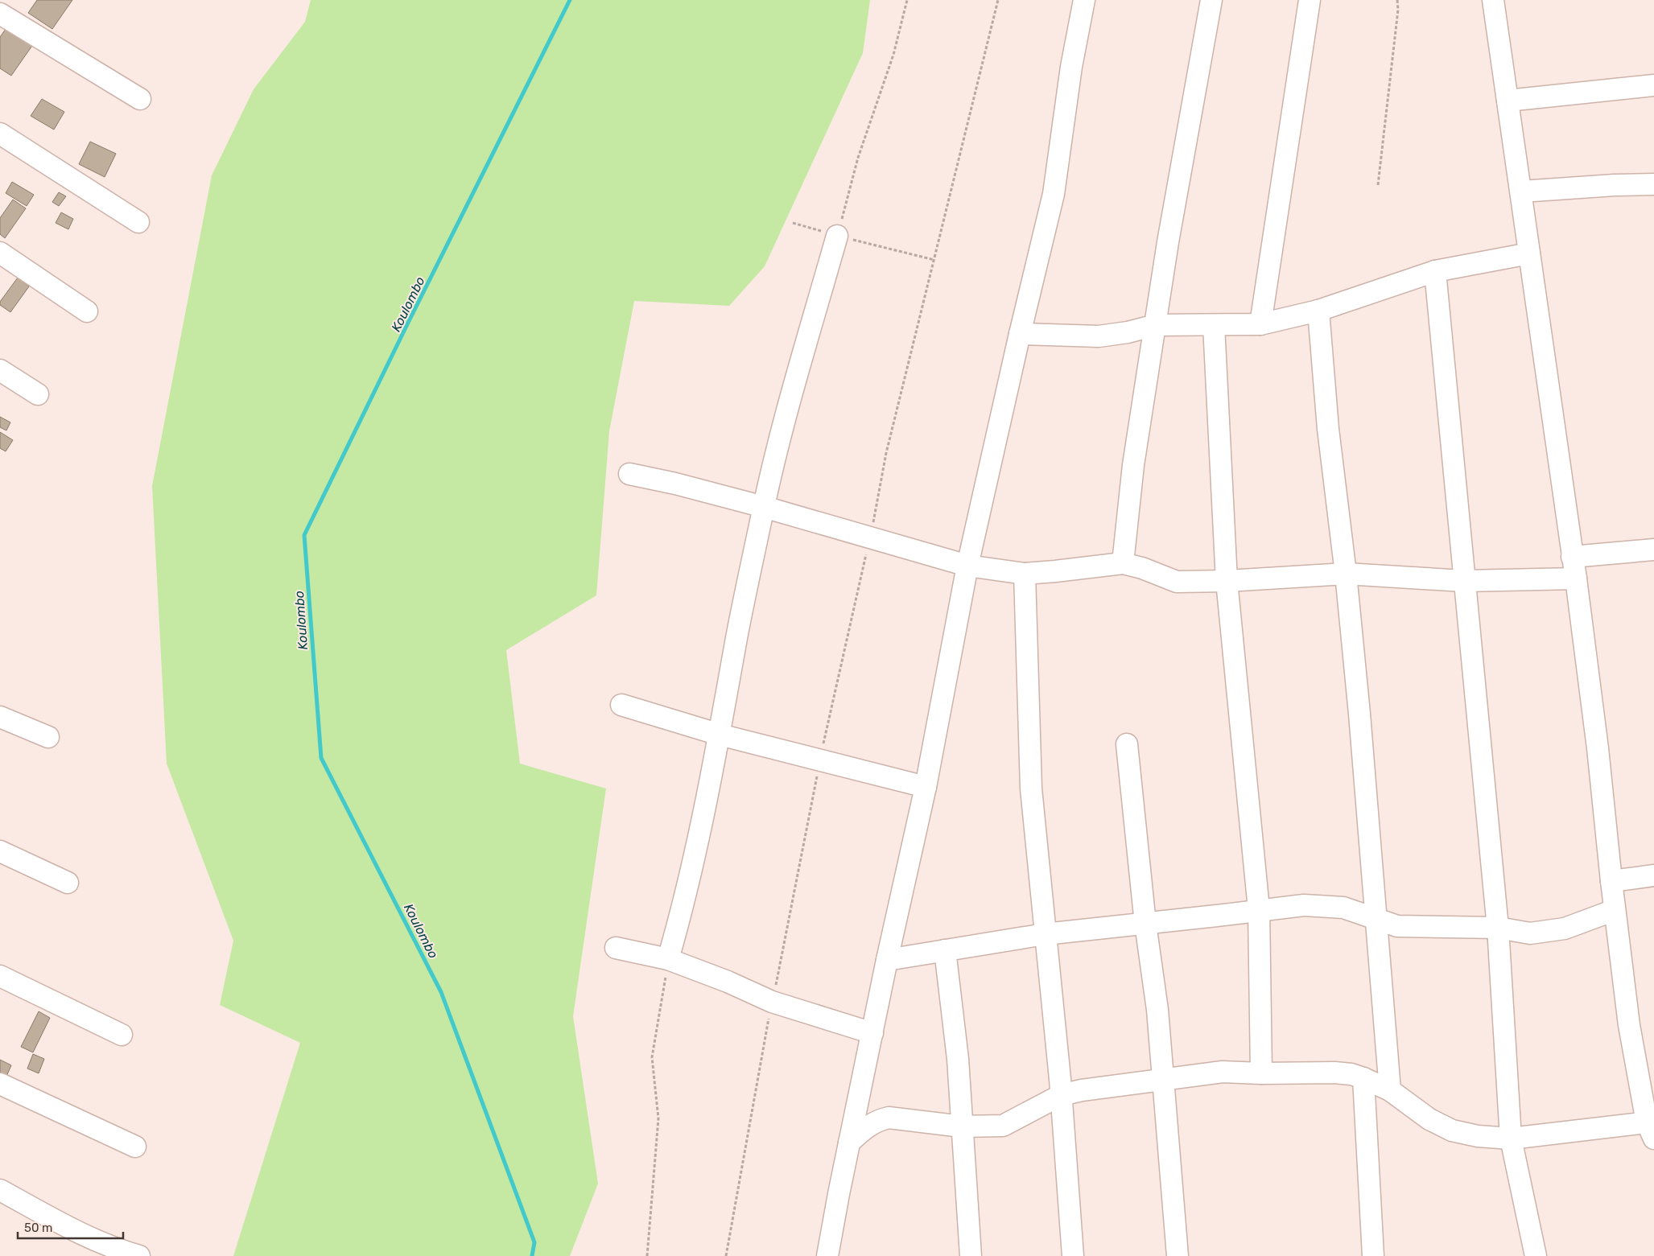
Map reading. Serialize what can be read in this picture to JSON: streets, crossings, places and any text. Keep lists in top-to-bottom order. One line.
{"water":["Koulombo"],"scale_bar":"50 m"}
